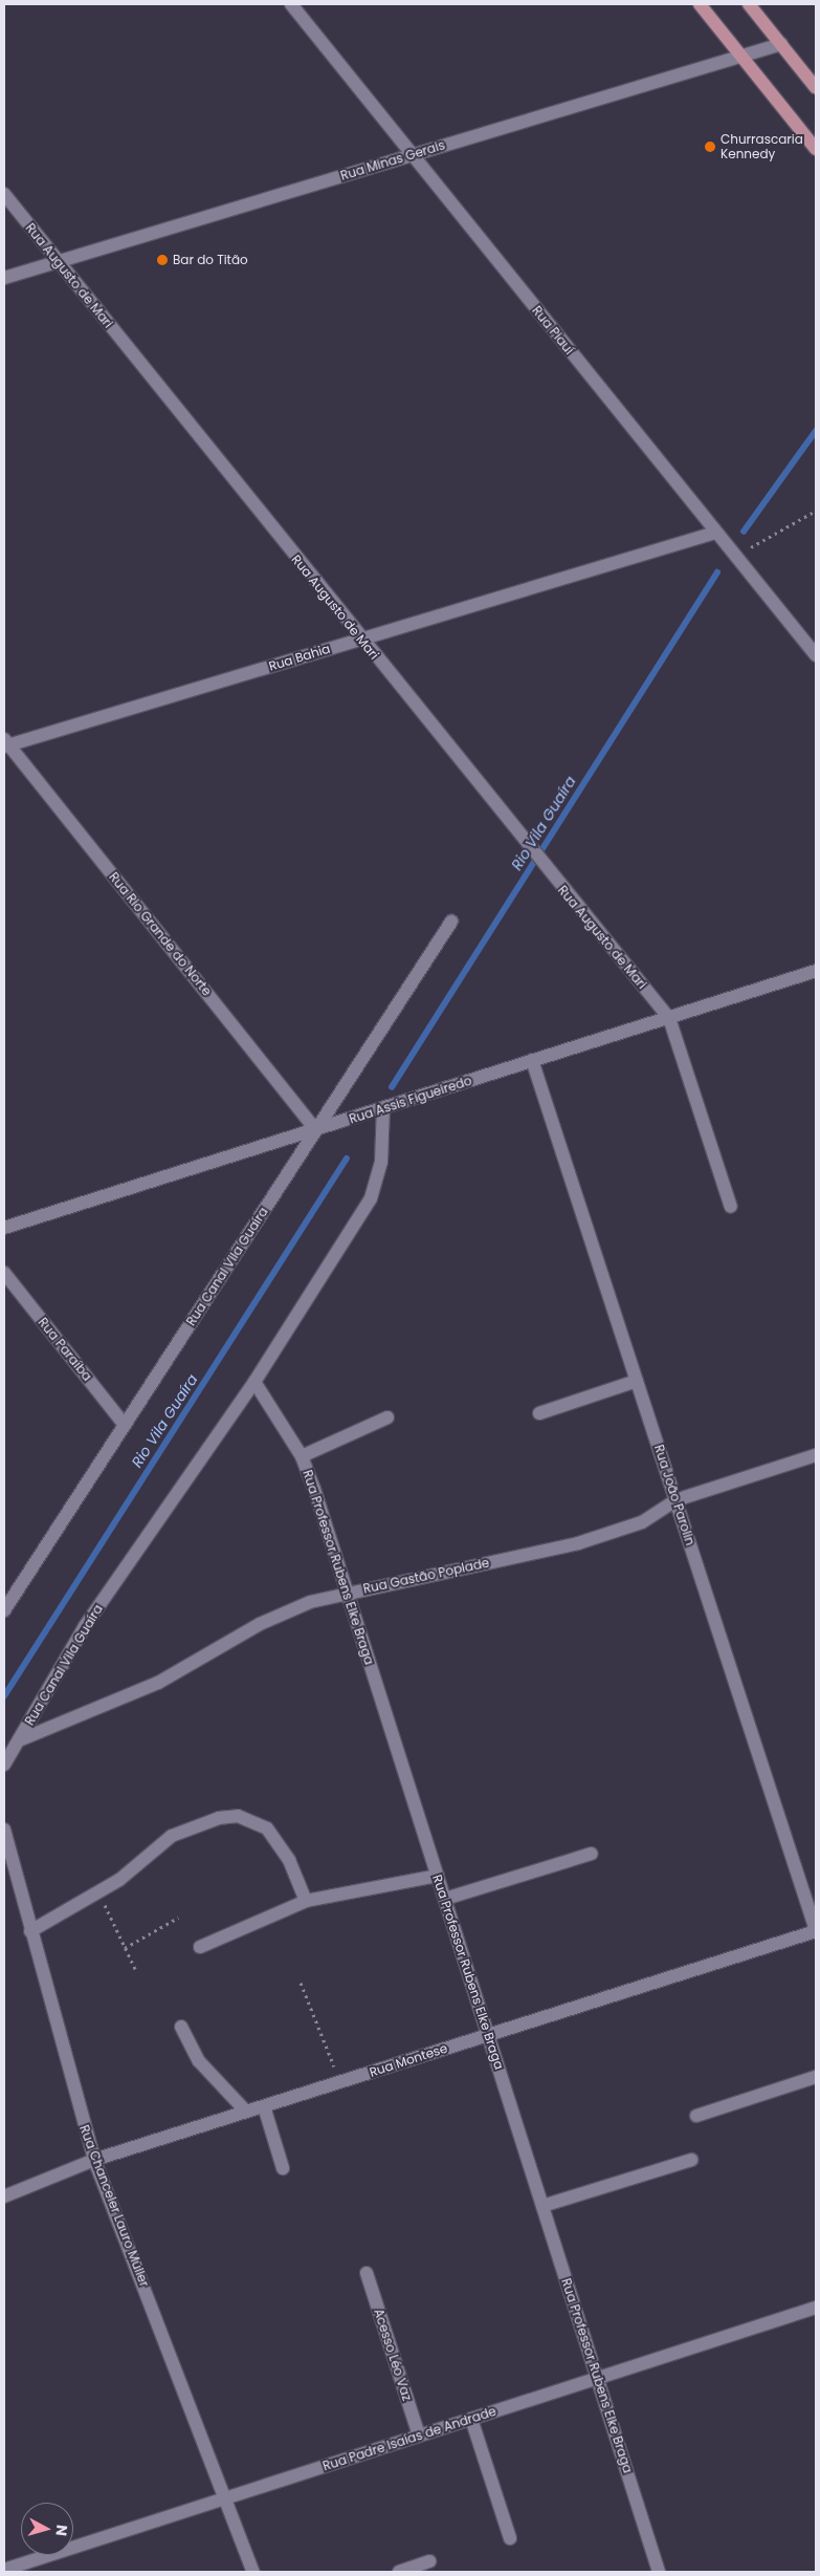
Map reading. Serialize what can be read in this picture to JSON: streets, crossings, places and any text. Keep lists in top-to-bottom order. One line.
{"streets":{"street":["Rua Minas Gerais","Rua Augusto de Mari","Rua Piauí","Rua Bahia","Rua Rio Grande do Norte","Rua Assis Figueiredo","Rua Canal Vila Guaíra","Rua Paraíba","Rua João Parolin","Rua Professor Rubens Elke Braga","Rua Gastão Poplade","Rua Montese","Rua Chanceler Lauro Müller","Acesso Léo Vaz","Rua Padre Isaías de Andrade"]},"crossings":[["Rua Minas Gerais","Rua Augusto de Mari"],["Rua Minas Gerais","Rua Piauí"],["Rua Augusto de Mari","Rua Bahia"],["Rua Augusto de Mari","Rua Assis Figueiredo"],["Rua Piauí","Rua Bahia"],["Rua Bahia","Rua Rio Grande do Norte"],["Rua Rio Grande do Norte","Rua Assis Figueiredo"],["Rua Rio Grande do Norte","Rua Canal Vila Guaíra"],["Rua Assis Figueiredo","Rua Canal Vila Guaíra"],["Rua Assis Figueiredo","Rua João Parolin"],["Rua Canal Vila Guaíra","Rua Paraíba"],["Rua Canal Vila Guaíra","Rua Professor Rubens Elke Braga"],["Rua Canal Vila Guaíra","Rua Gastão Poplade"],["Rua João Parolin","Rua Gastão Poplade"],["Rua João Parolin","Rua Montese"],["Rua Professor Rubens Elke Braga","Rua Gastão Poplade"],["Rua Professor Rubens Elke Braga","Rua Montese"],["Rua Professor Rubens Elke Braga","Rua Padre Isaías de Andrade"],["Rua Montese","Rua Chanceler Lauro Müller"],["Rua Chanceler Lauro Müller","Rua Padre Isaías de Andrade"],["Acesso Léo Vaz","Rua Padre Isaías de Andrade"]],"water":["Rio Vila Guaíra"],"places":["Churrascaria Kennedy","Bar do Titão"],"north":"right"}
